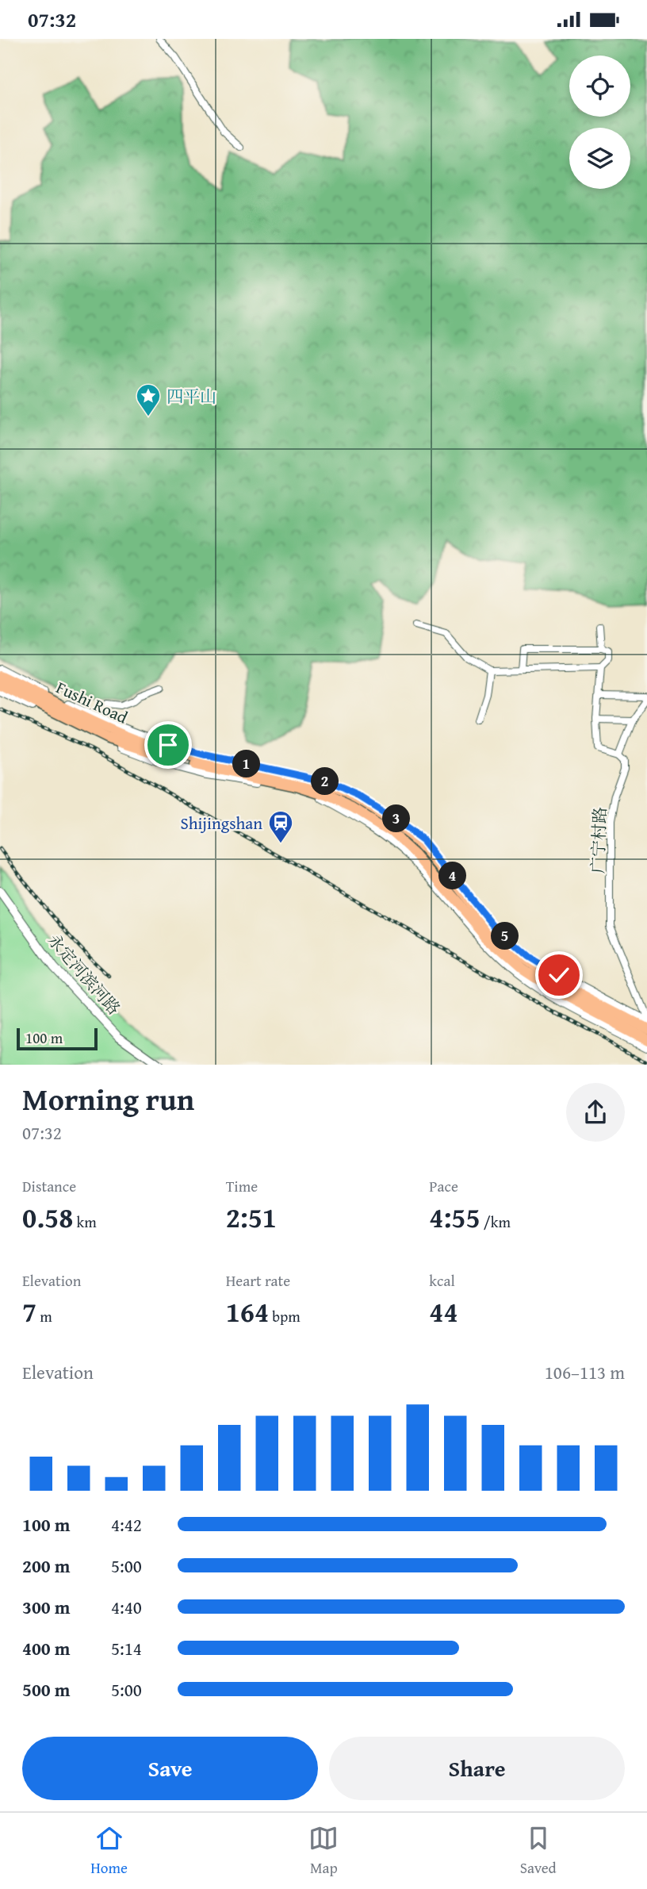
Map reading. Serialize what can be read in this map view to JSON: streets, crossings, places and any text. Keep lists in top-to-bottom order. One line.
{"streets":{"highway":["Fushi Road"],"street":["广宁村路","永定河滨河路"]},"places":{"place":["四平山"],"station":["Shijingshan"]},"scale_bar":"100 m","page":{"status":"07:32","pins":["1","2","3","4","5"],"scale":"100 m","heading":["Morning run","07:32"],"stats":[["Distance","0.58 km"],["Time","2:51"],["Pace","4:55 /km"],["Elevation","7 m"],["Heart rate","164 bpm"],["kcal","44"]],"chart":["Elevation","106–113 m"],"list":[{"name":"100 m","note":"4:42"},{"name":"200 m","note":"5:00"},{"name":"300 m","note":"4:40"},{"name":"400 m","note":"5:14"},{"name":"500 m","note":"5:00"}],"buttons":["Save","Share"],"tabs":["Home","Map","Saved"]}}
